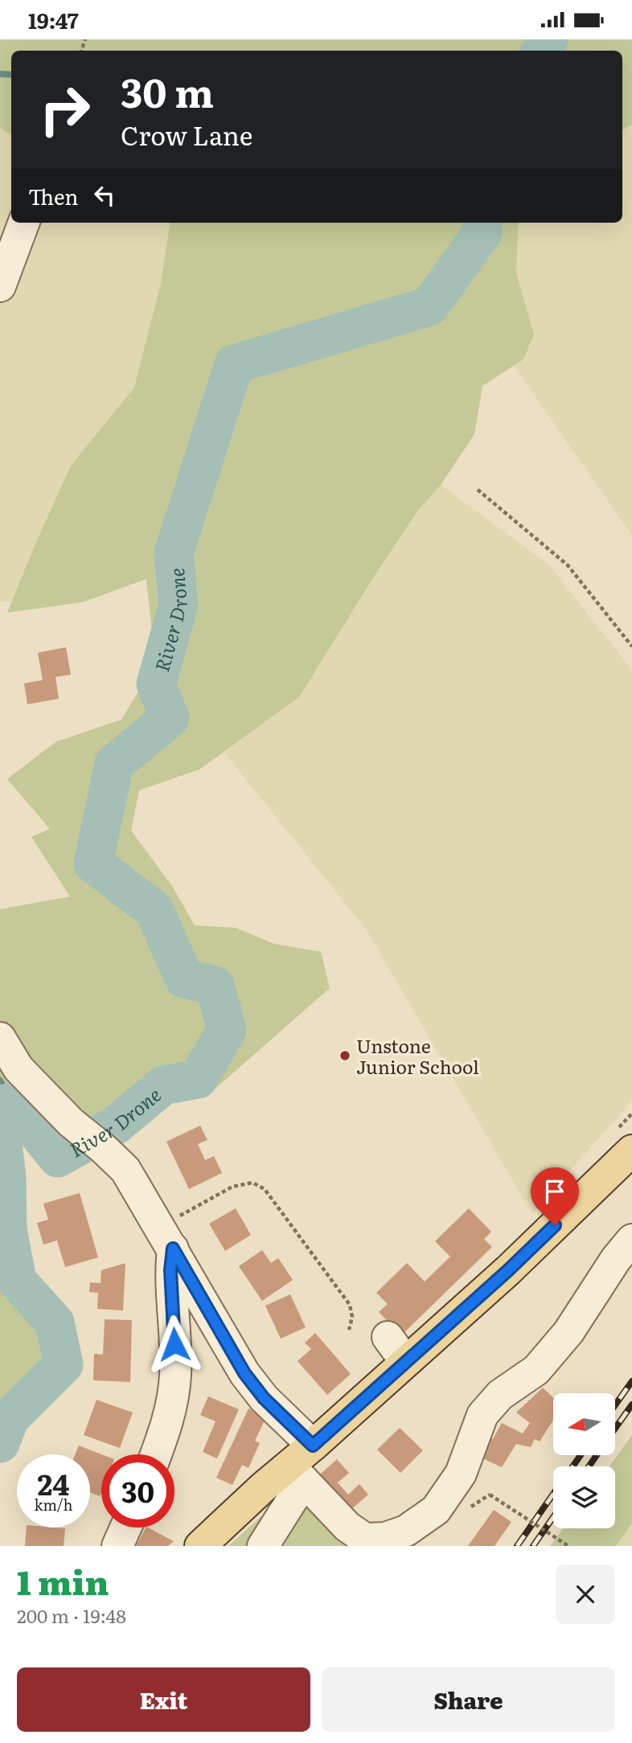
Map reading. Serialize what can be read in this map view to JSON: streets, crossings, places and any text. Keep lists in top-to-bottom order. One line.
{"water":["River Drone"],"places":["Unstone Junior School"],"north":"left","page":{"status":"19:47","turn":["30 m","Crow Lane"],"then":"Then","speed":"24 km/h","limit":"30","heading":["1 min","200 m · 19:48"],"buttons":["Exit","Share"]}}
